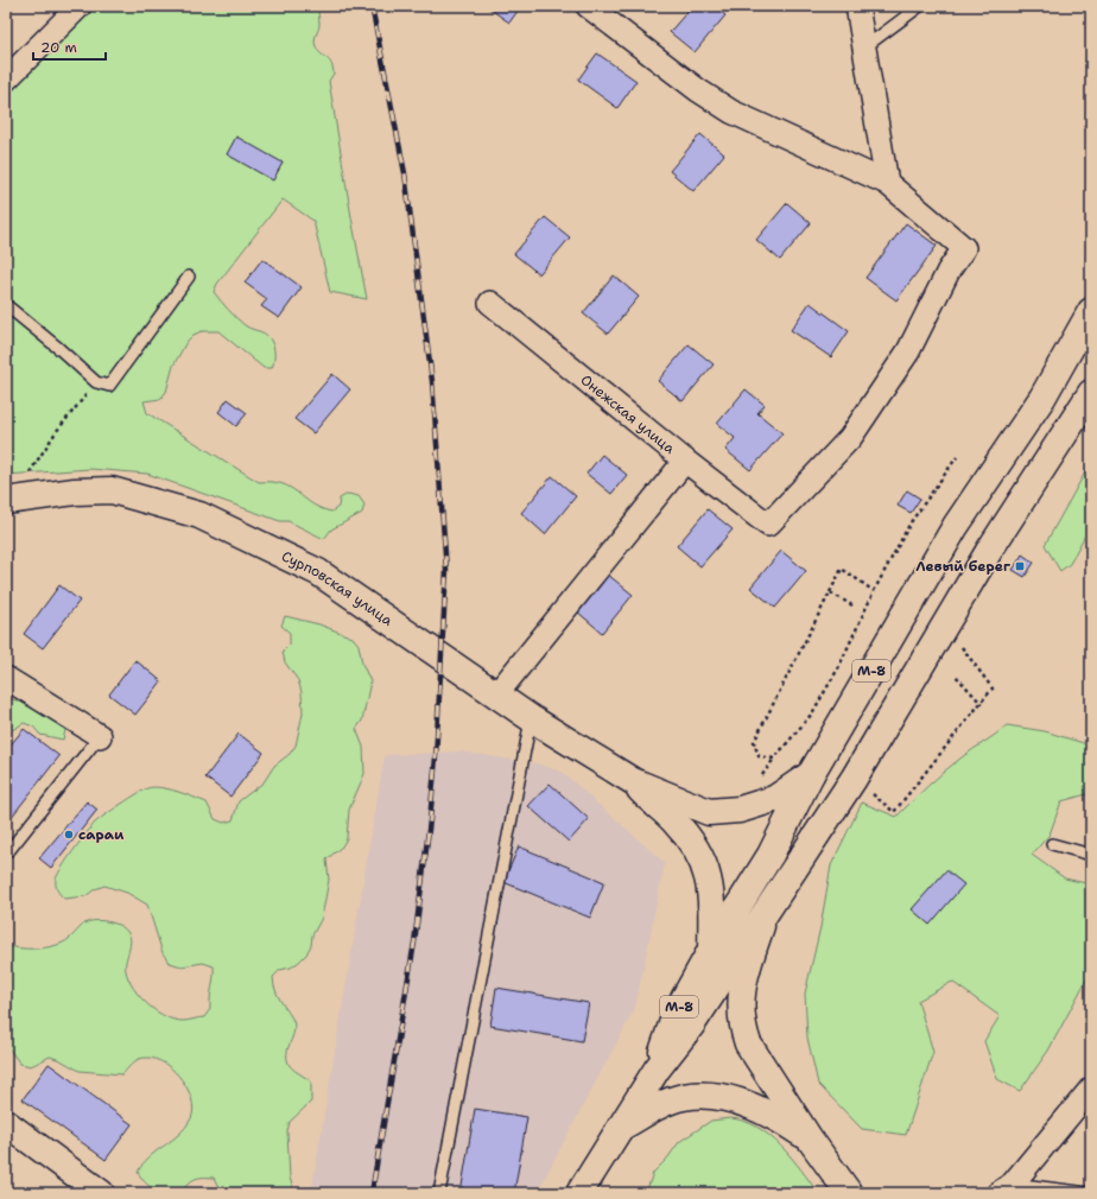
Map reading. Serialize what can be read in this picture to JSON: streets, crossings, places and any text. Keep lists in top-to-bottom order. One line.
{"streets":{"main road":["Сурповская улица","М-8"],"street":["Онежская улица"]},"places":{"transit":["Левый берег"],"other":["сараи"]},"scale_bar":"20 m"}
